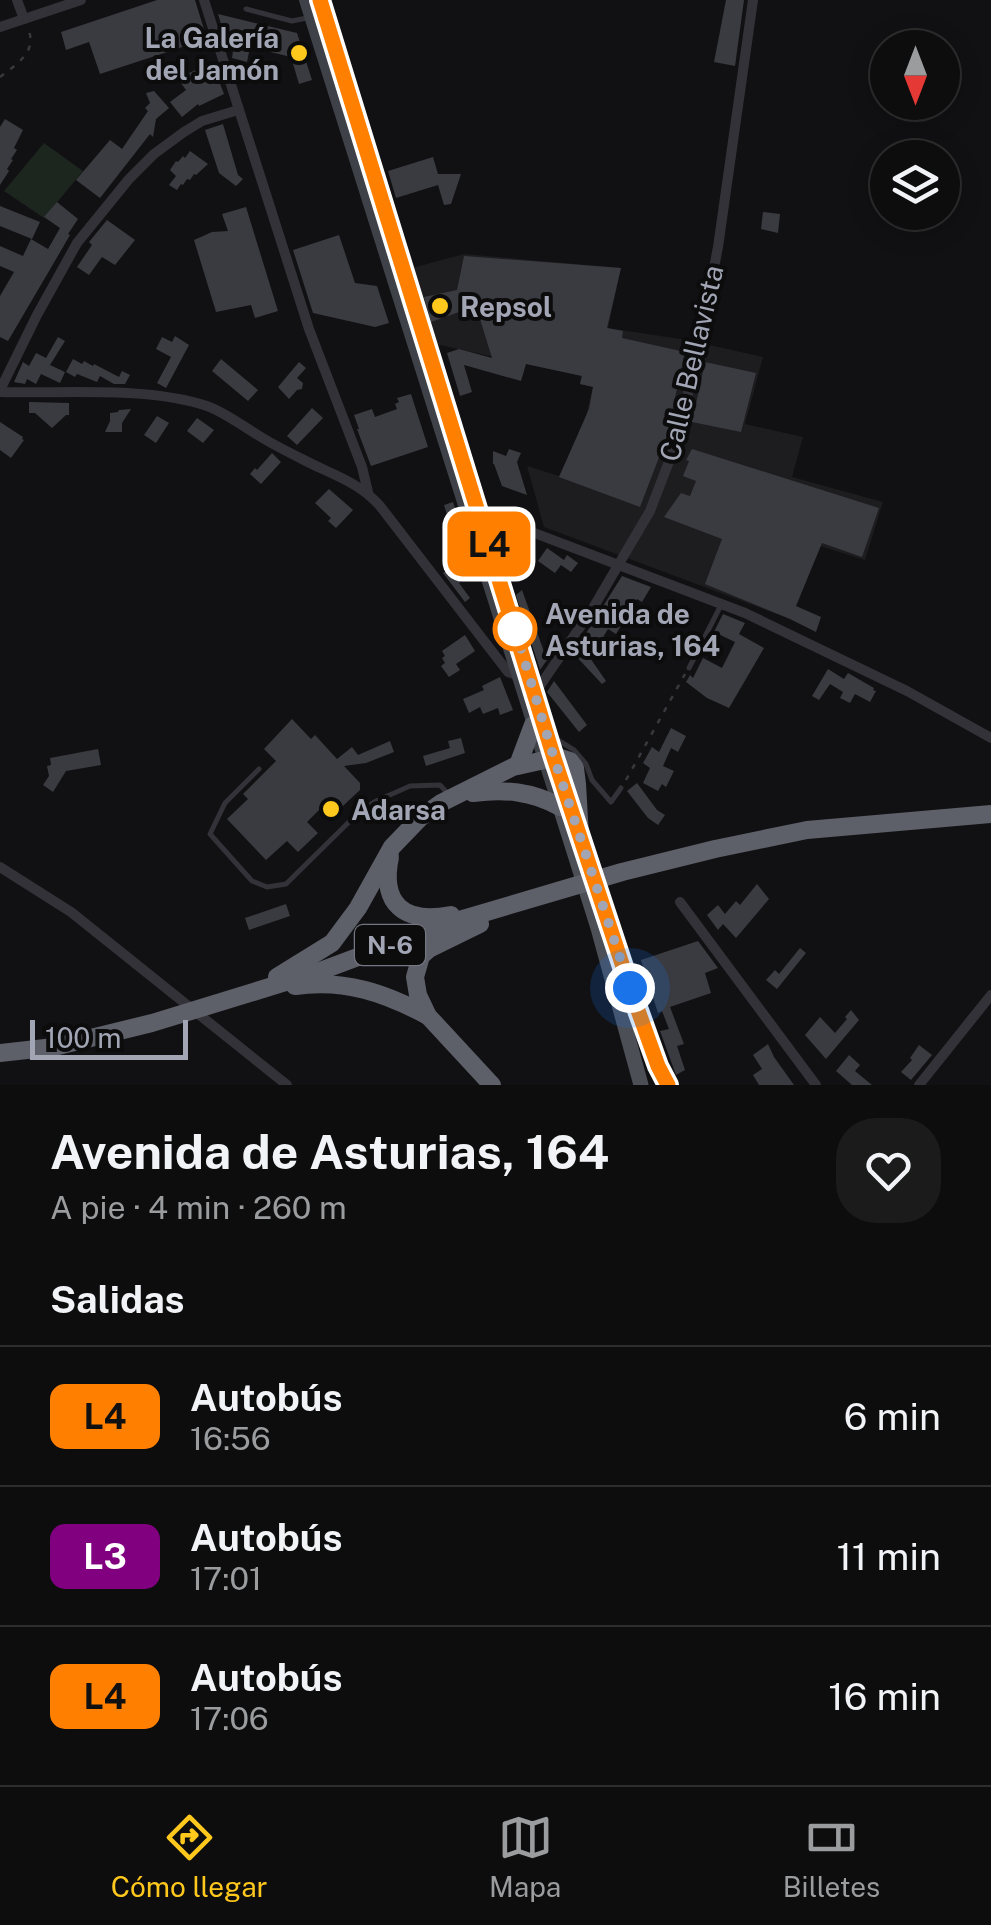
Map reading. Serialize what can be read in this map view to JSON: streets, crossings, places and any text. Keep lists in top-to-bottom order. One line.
{"streets":{"highway":["N-6"],"street":["Calle Bellavista"]},"places":["La Galería del Jamón","Repsol","Avenida de Asturias, 164","Adarsa"],"lines":["bus line L4"],"scale_bar":"100 m","north":"bottom","page":{"on_map":"L4","scale":"100 m","heading":[["Avenida de Asturias, 164","A pie · 4 min · 260 m"],"Salidas"],"list":[{"mark":"L4","name":"Autobús","note":"16:56","value":"6 min"},{"mark":"L3","name":"Autobús","note":"17:01","value":"11 min"},{"mark":"L4","name":"Autobús","note":"17:06","value":"16 min"}],"tabs":["Cómo llegar","Mapa","Billetes"]}}
